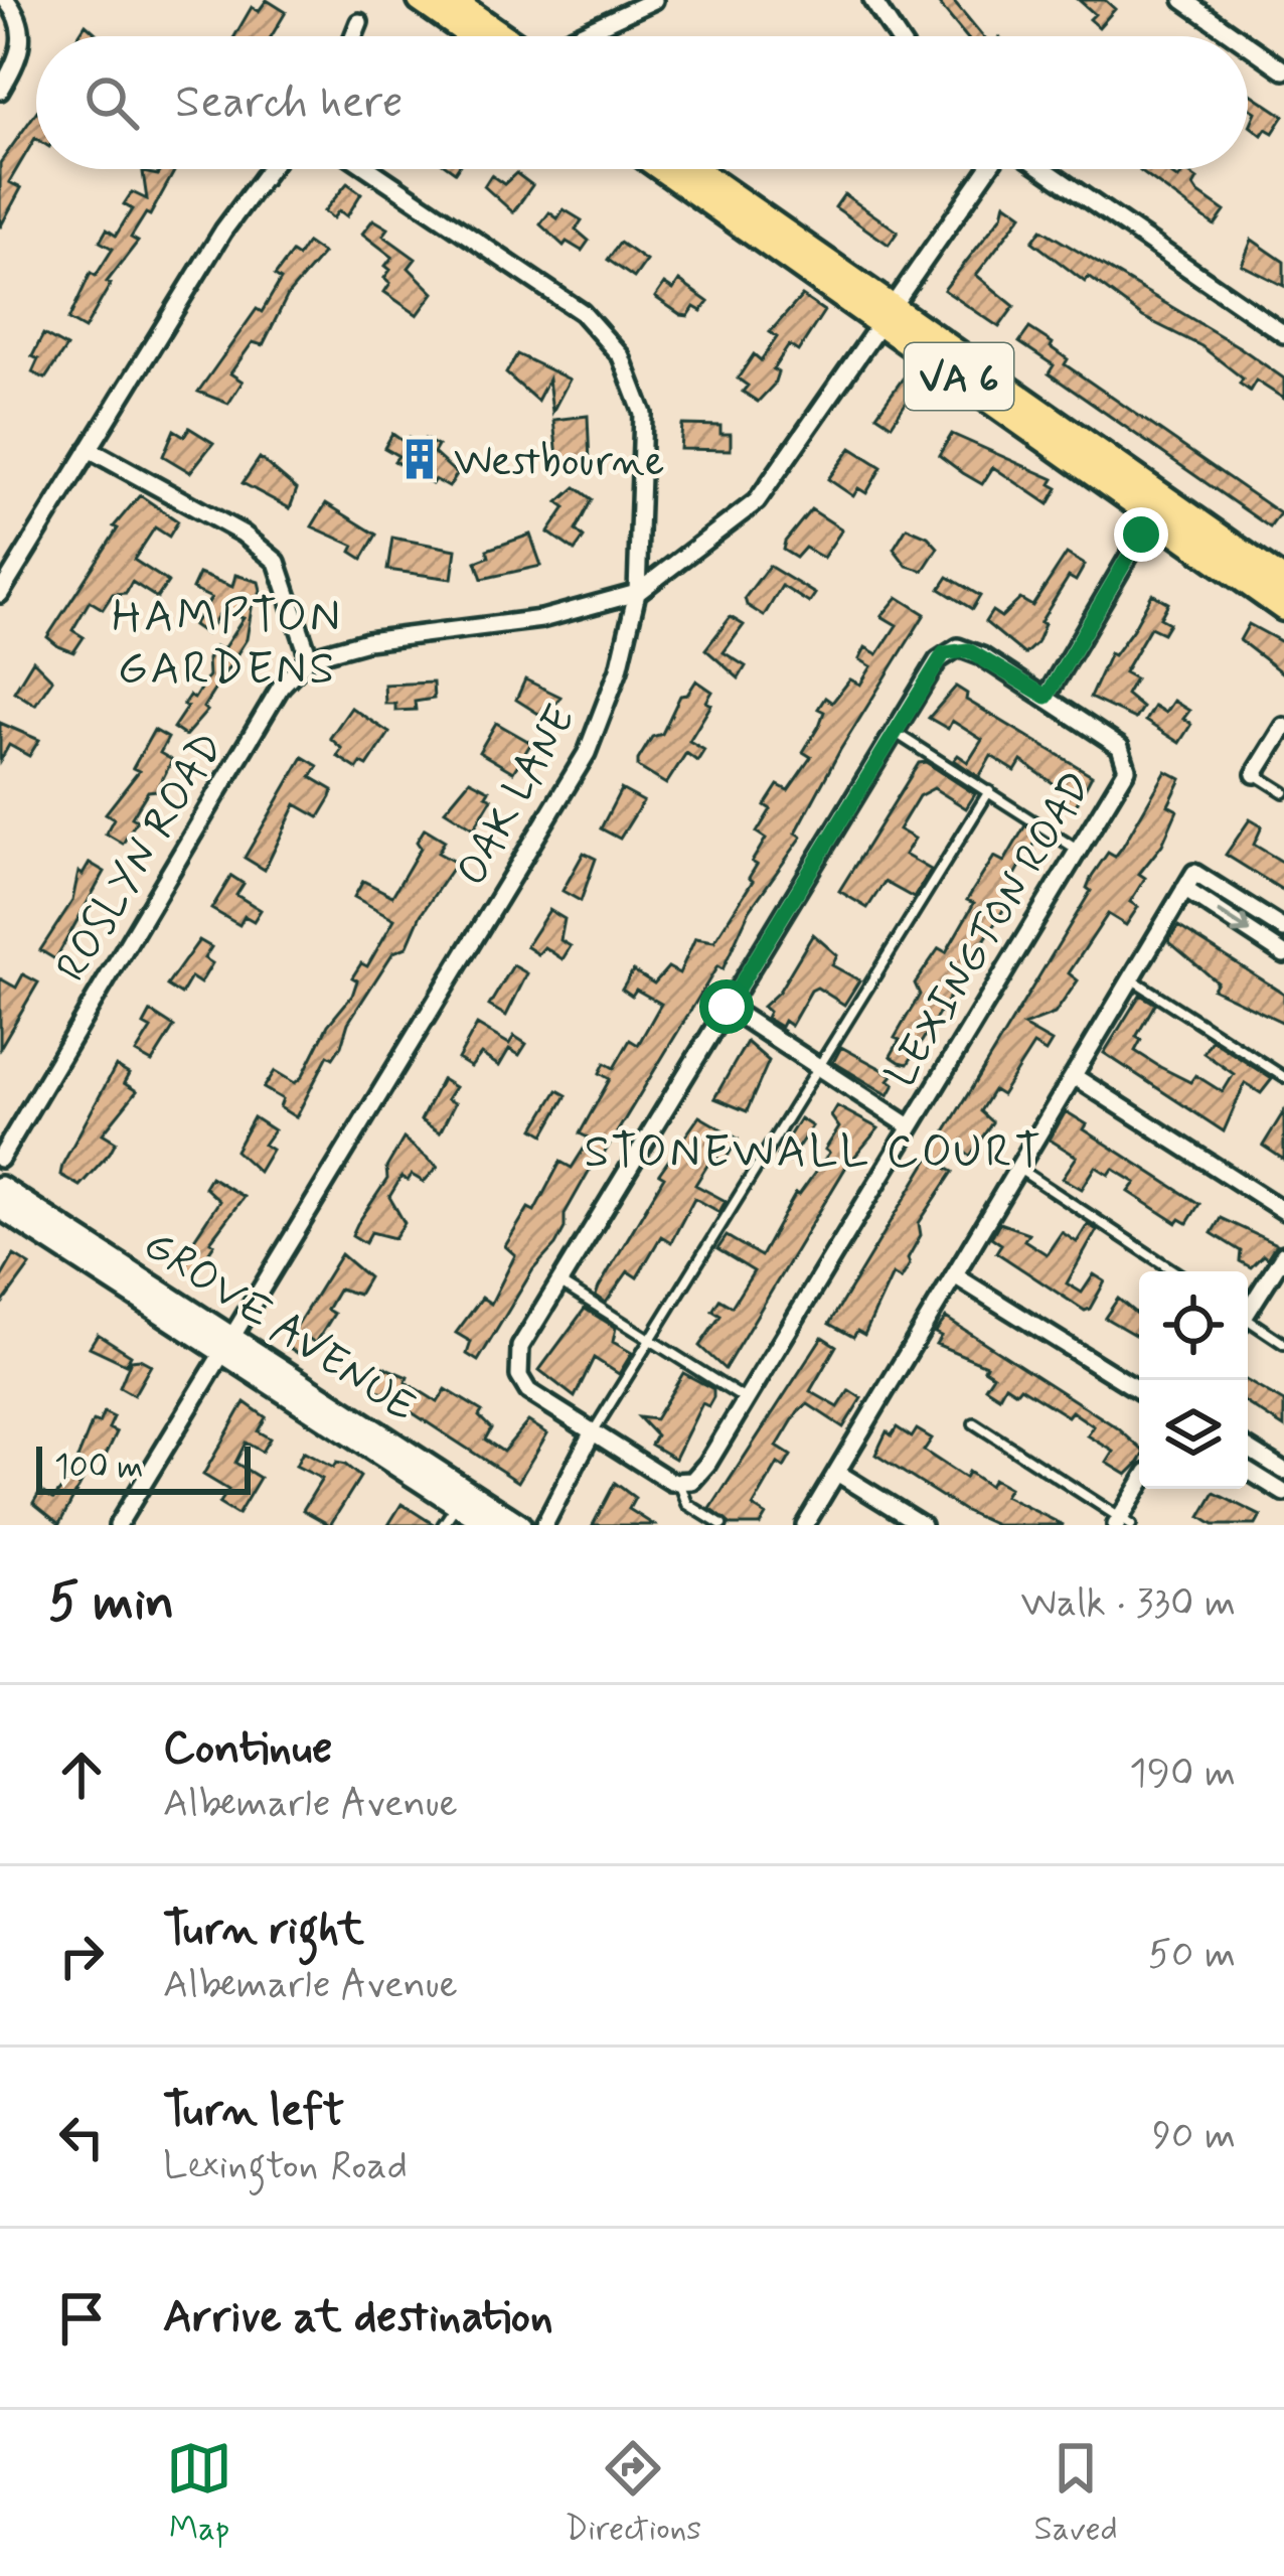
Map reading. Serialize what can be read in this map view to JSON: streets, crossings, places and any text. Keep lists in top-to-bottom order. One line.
{"streets":{"main road":["VA 6"],"street":["OAK LANE","ROSLYN ROAD","LEXINGTON ROAD","GROVE AVENUE"]},"crossings":[["OAK LANE","GROVE AVENUE"]],"districts":["HAMPTON GARDENS","STONEWALL COURT"],"places":{"building":["Westbourne"]},"scale_bar":"100 m","page":{"search":"Search here","scale":"100 m","heading":["5 min","Walk · 330 m"],"list":[["Continue","Albemarle Avenue","190 m"],["Turn right","Albemarle Avenue","50 m"],["Turn left","Lexington Road","90 m"],"Arrive at destination"],"nav":["Map","Directions","Saved"]}}
